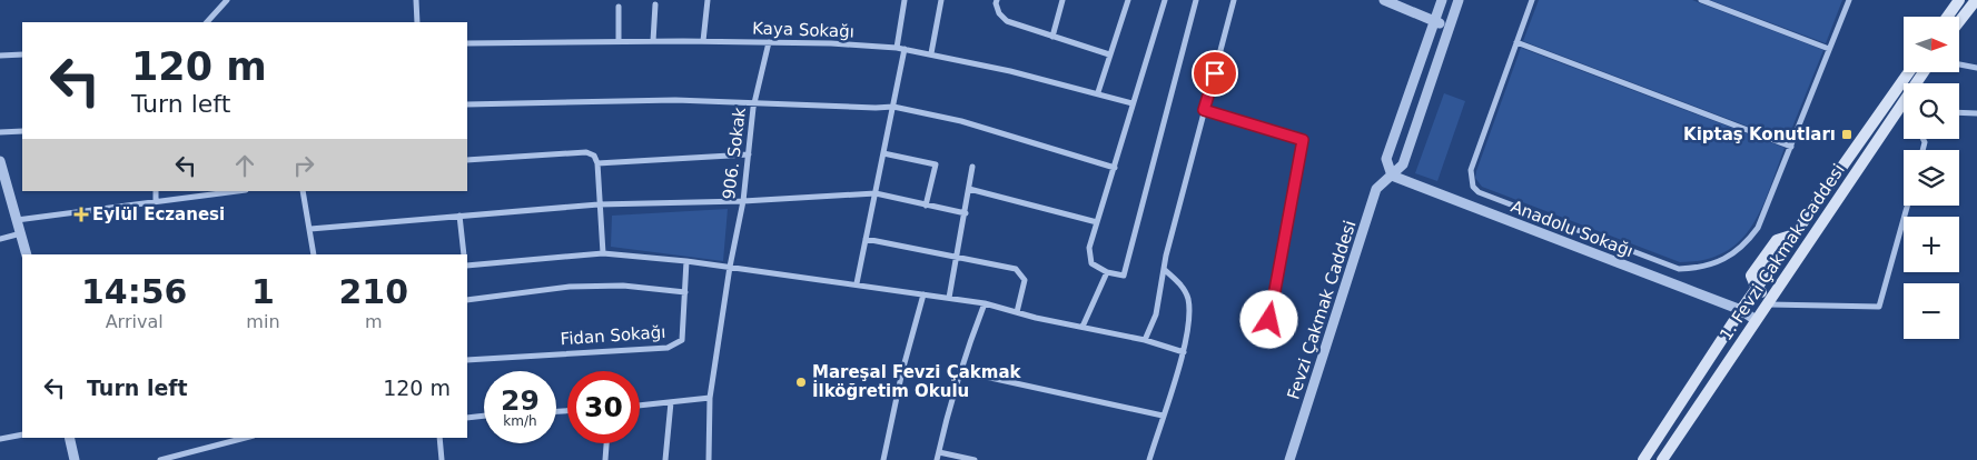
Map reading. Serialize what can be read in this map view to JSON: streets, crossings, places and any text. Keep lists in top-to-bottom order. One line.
{"streets":{"main road":["1. Fevzi Çakmak Caddesi"],"street":["Kaya Sokağı","906. Sokak","Anadolu Sokağı","Fevzi Çakmak Caddesi","Fidan Sokağı"]},"crossings":[["Kaya Sokağı","906. Sokak"],["Anadolu Sokağı","1. Fevzi Çakmak Caddesi"],["Anadolu Sokağı","Fevzi Çakmak Caddesi"]],"places":{"transit":["Kiptaş Konutları"],"health":["Eylül Eczanesi"],"other":["Mareşal Fevzi Çakmak İlköğretim Okulu"]},"north":"right","page":{"map_buttons":["+","−"],"turn":["120 m","Turn left"],"eta":["14:56","Arrival","1","min","210","m"],"list":[{"name":"Turn left","value":"120 m"}],"speed":"29 km/h","limit":"30"}}
